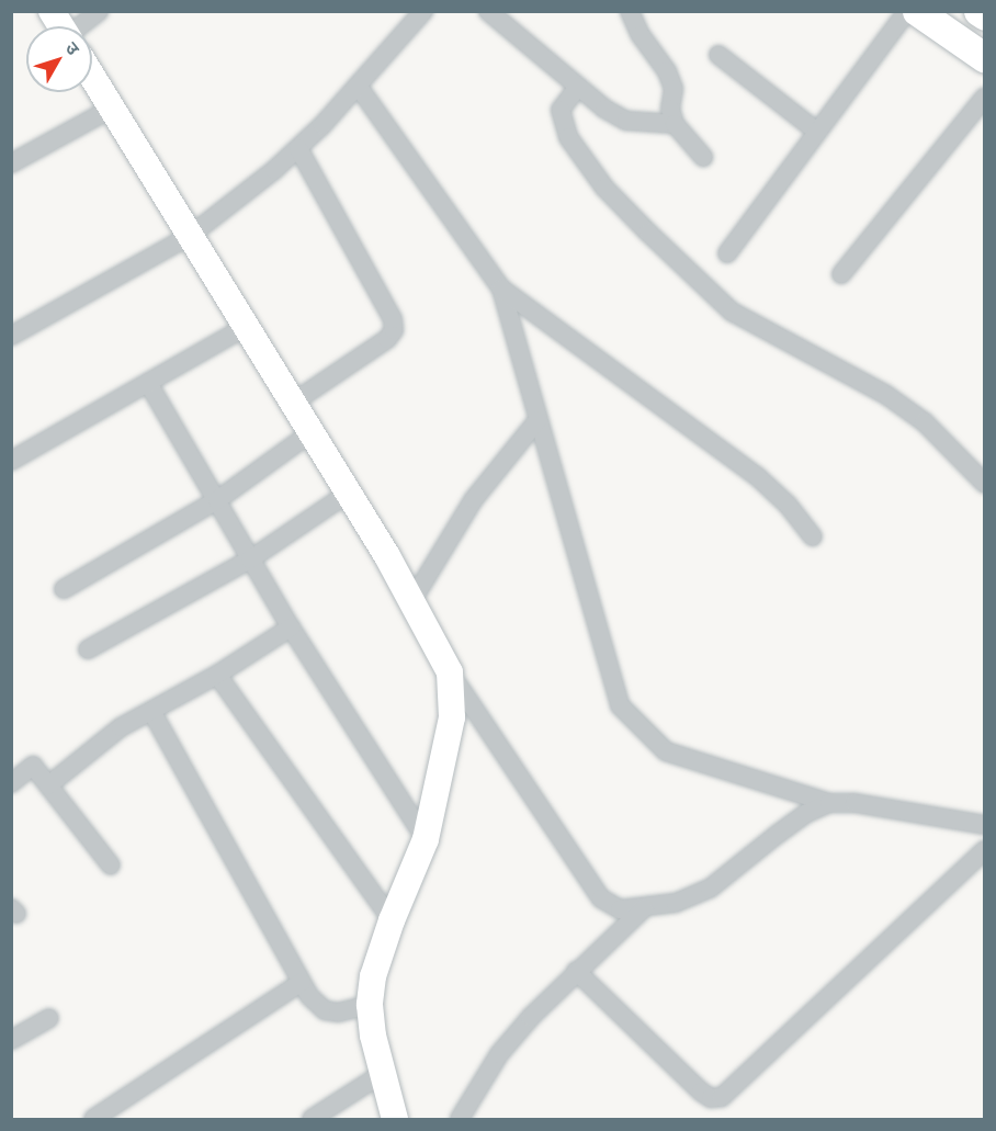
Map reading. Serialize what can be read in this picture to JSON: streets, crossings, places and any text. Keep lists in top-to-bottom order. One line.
{"north":"top right"}
